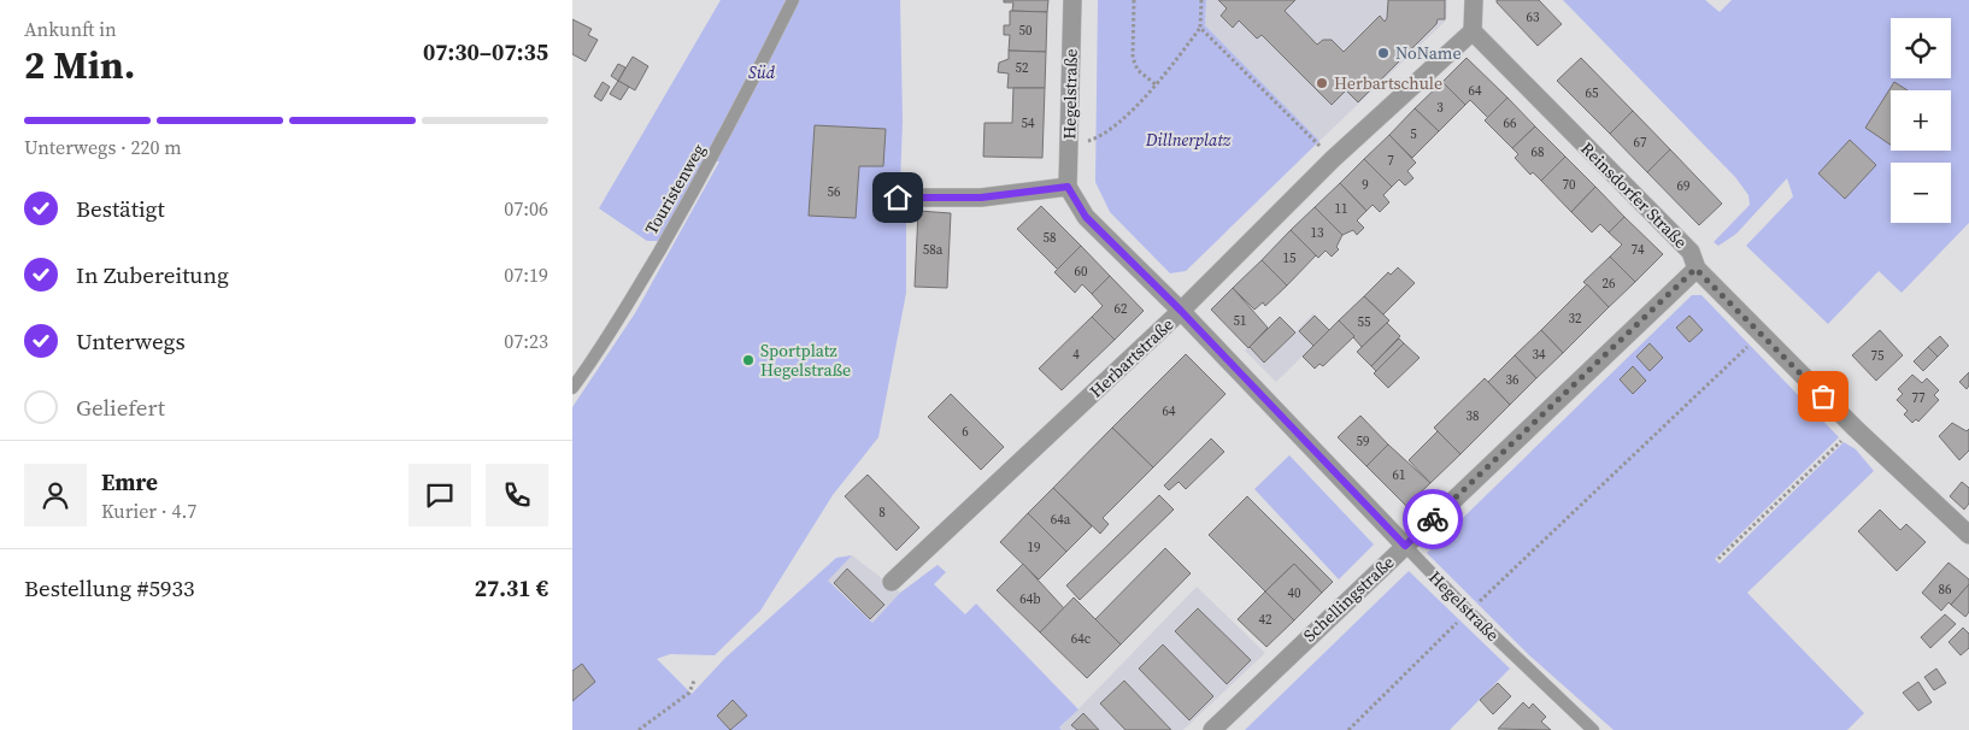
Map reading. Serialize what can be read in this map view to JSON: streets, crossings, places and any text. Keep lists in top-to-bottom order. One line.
{"streets":{"street":["Hegelstraße","Reinsdorfer Straße","Herbartstraße","Schellingstraße"],"lane":["Touristenweg"]},"crossings":[["Hegelstraße","Herbartstraße"],["Hegelstraße","Schellingstraße"],["Reinsdorfer Straße","Herbartstraße"],["Reinsdorfer Straße","Schellingstraße"]],"parks":["Süd","Dillnerplatz"],"places":["NoName","Herbartschule","Sportplatz Hegelstraße"],"house_numbers":["63","50","52","64","65","3","54","66","5","67","68","7","9","70","69","56","11","13","58","58a","74","15","60","26","62","32","51","55","4","34","75","36","77","64","38","6","59","61","8","64a","19","86","40","64b","42","64c"],"page":{"heading":["2 Min.","Ankunft in","07:30–07:35"],"panel":["Emre","Kurier · 4.7","Bestellung #5933","27.31 €"],"map_buttons":["+","−"],"bar":"Unterwegs · 220 m","list":[["Bestätigt","07:06"],["In Zubereitung","07:19"],["Unterwegs","07:23"],"Geliefert"]}}
